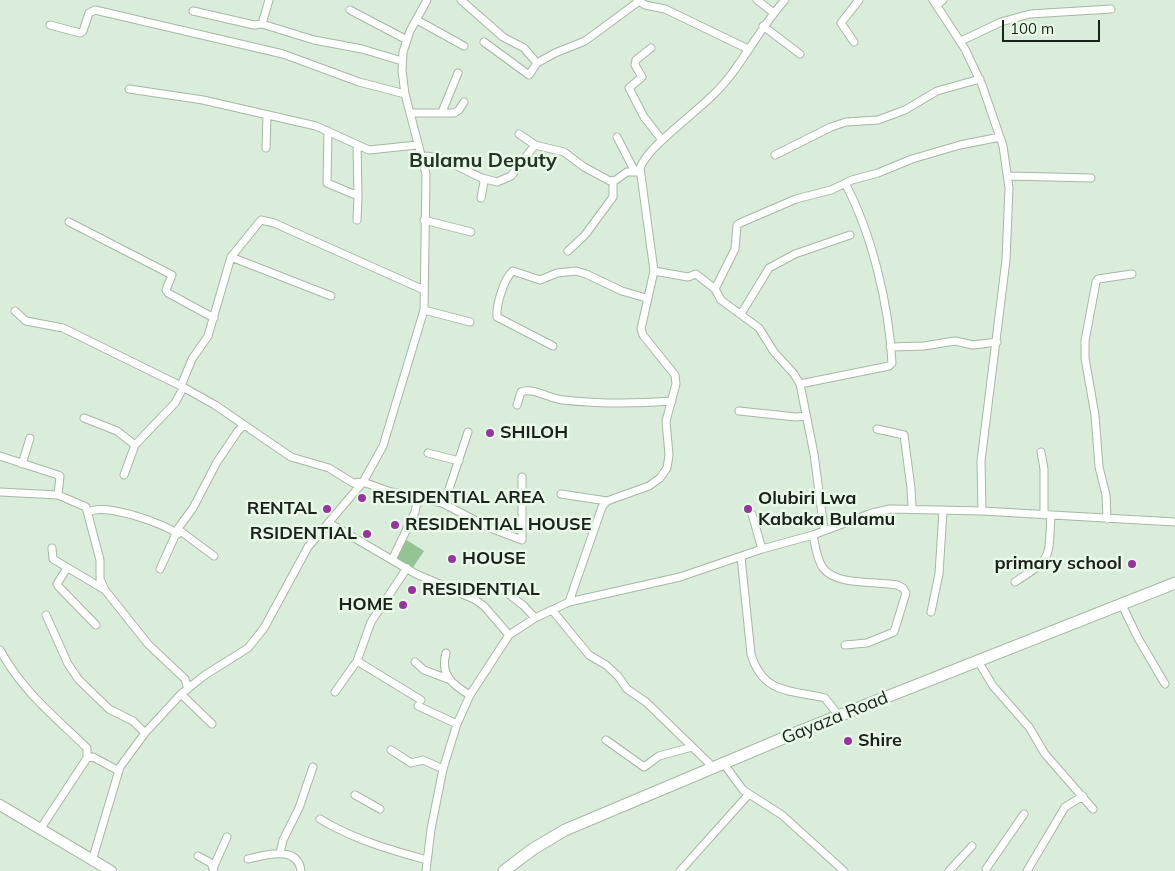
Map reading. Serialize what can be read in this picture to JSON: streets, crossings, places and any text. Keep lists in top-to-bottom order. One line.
{"streets":{"main road":["Gayaza Road"]},"districts":["Bulamu Deputy"],"places":["SHILOH","RESIDENTIAL AREA","RENTAL","Olubiri Lwa Kabaka Bulamu","RESIDENTIAL HOUSE","RSIDENTIAL","HOUSE","primary school","RESIDENTIAL","HOME","Shire"],"scale_bar":"100 m"}
